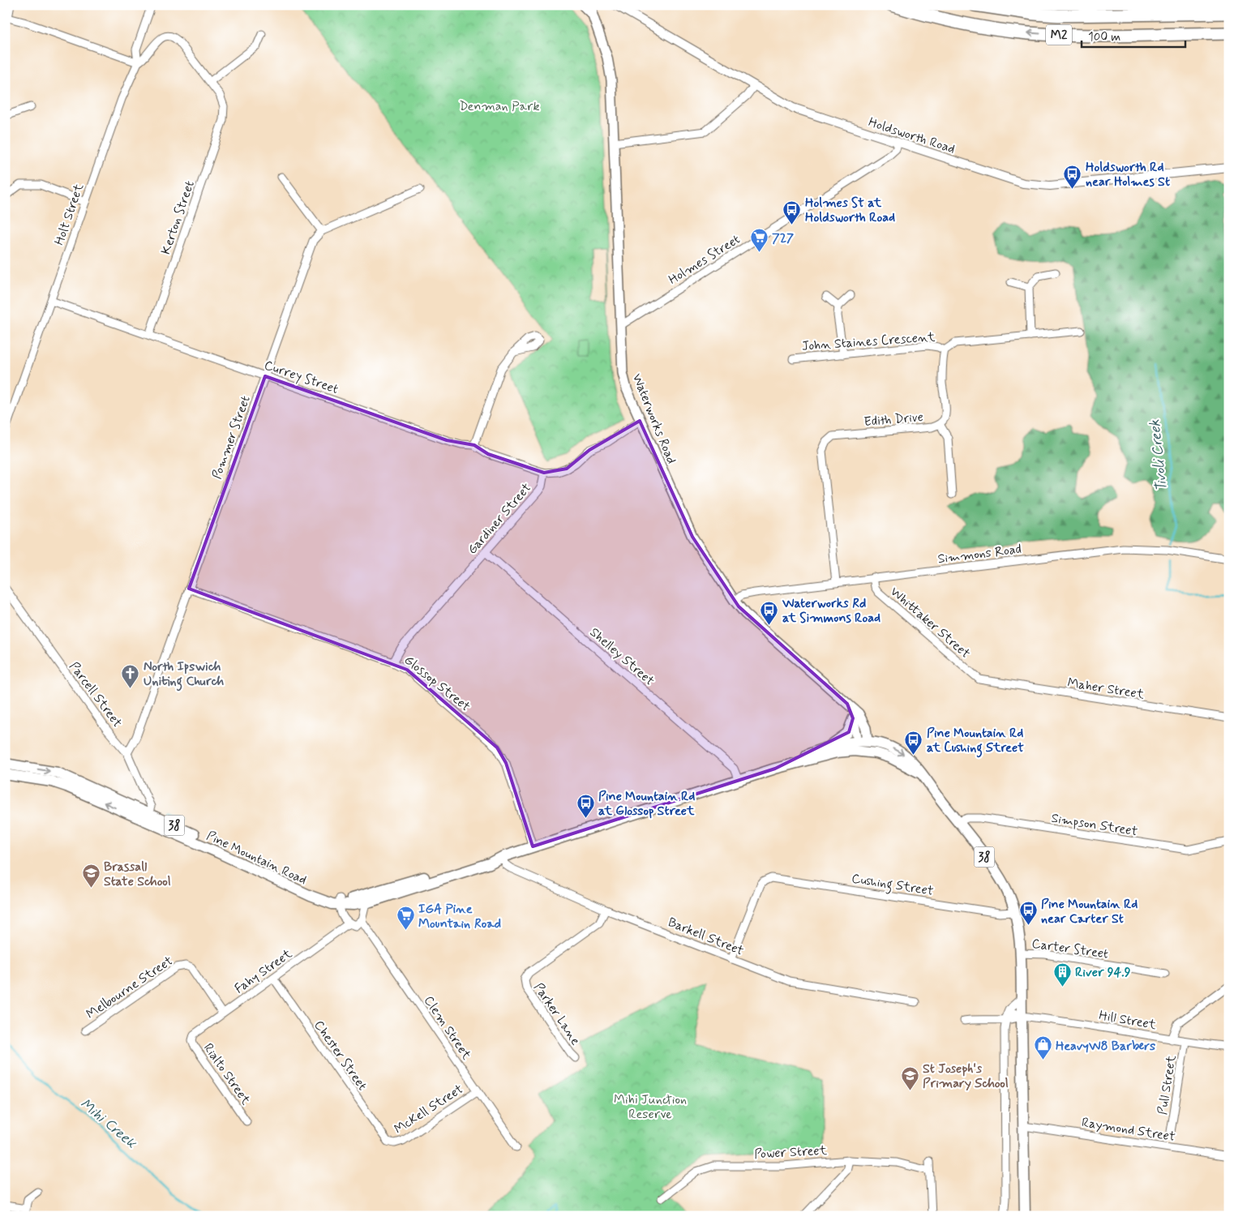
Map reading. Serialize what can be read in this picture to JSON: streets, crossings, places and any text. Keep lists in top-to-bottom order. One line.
{"streets":{"highway":["M2"],"main road":["Waterworks Road","38","Pine Mountain Road"],"street":["Holdsworth Road","Holt Street","Kerton Street","Holmes Street","John Staines Crescent","Currey Street","Edith Drive","Pommer Street","Gardiner Street","Simmons Road","Whittaker Street","Shelley Street","Glossop Street","Maher Street","Parcell Street","Simpson Street","Cushing Street","Barkell Street","Carter Street","Fahy Street","Melbourne Street","Parker Lane","Hill Street","Clem Street","Chester Street","Rialto Street","Pull Street","McKell Street","Raymond Street","Power Street"]},"crossings":[["Holdsworth Road","Holmes Street"],["Holt Street","Currey Street"],["Kerton Street","Currey Street"],["Holmes Street","Waterworks Road"],["John Staines Crescent","Edith Drive"],["Currey Street","Pommer Street"],["Currey Street","Gardiner Street"],["Waterworks Road","Gardiner Street"],["Waterworks Road","Simmons Road"],["Waterworks Road","Pine Mountain Road"],["Edith Drive","Simmons Road"],["Pommer Street","Glossop Street"],["Pommer Street","Parcell Street"],["Gardiner Street","Shelley Street"],["Gardiner Street","Glossop Street"],["Simmons Road","Whittaker Street"],["Whittaker Street","Maher Street"],["Shelley Street","Pine Mountain Road"],["Glossop Street","Pine Mountain Road"],["Parcell Street","Pine Mountain Road"],["Simpson Street","Pine Mountain Road"],["Pine Mountain Road","Cushing Street"],["Pine Mountain Road","Barkell Street"],["Pine Mountain Road","Carter Street"],["Pine Mountain Road","Hill Street"],["Pine Mountain Road","Raymond Street"],["Cushing Street","Barkell Street"],["Barkell Street","Parker Lane"],["Fahy Street","Melbourne Street"],["Fahy Street","Chester Street"],["Fahy Street","Rialto Street"],["Hill Street","Pull Street"],["Clem Street","McKell Street"],["Chester Street","McKell Street"]],"water":["Tivoli Creek","Mihi Creek"],"parks":["Denman Park","Mihi Junction Reserve"],"places":{"bus stop":["Holdsworth Rd near Holmes St","Holmes St at Holdsworth Road","Waterworks Rd at Simmons Road","Pine Mountain Rd at Cushing Street","Pine Mountain Rd at Glossop Street","Pine Mountain Rd near Carter St"],"supermarket":["727","IGA Pine Mountain Road"],"church":["North Ipswich Uniting Church"],"school or university":["Brassall State School","St Joseph's Primary School"],"building":["River 94.9"],"shop":["HeavyW8 Barbers"]},"scale_bar":"100 m"}
